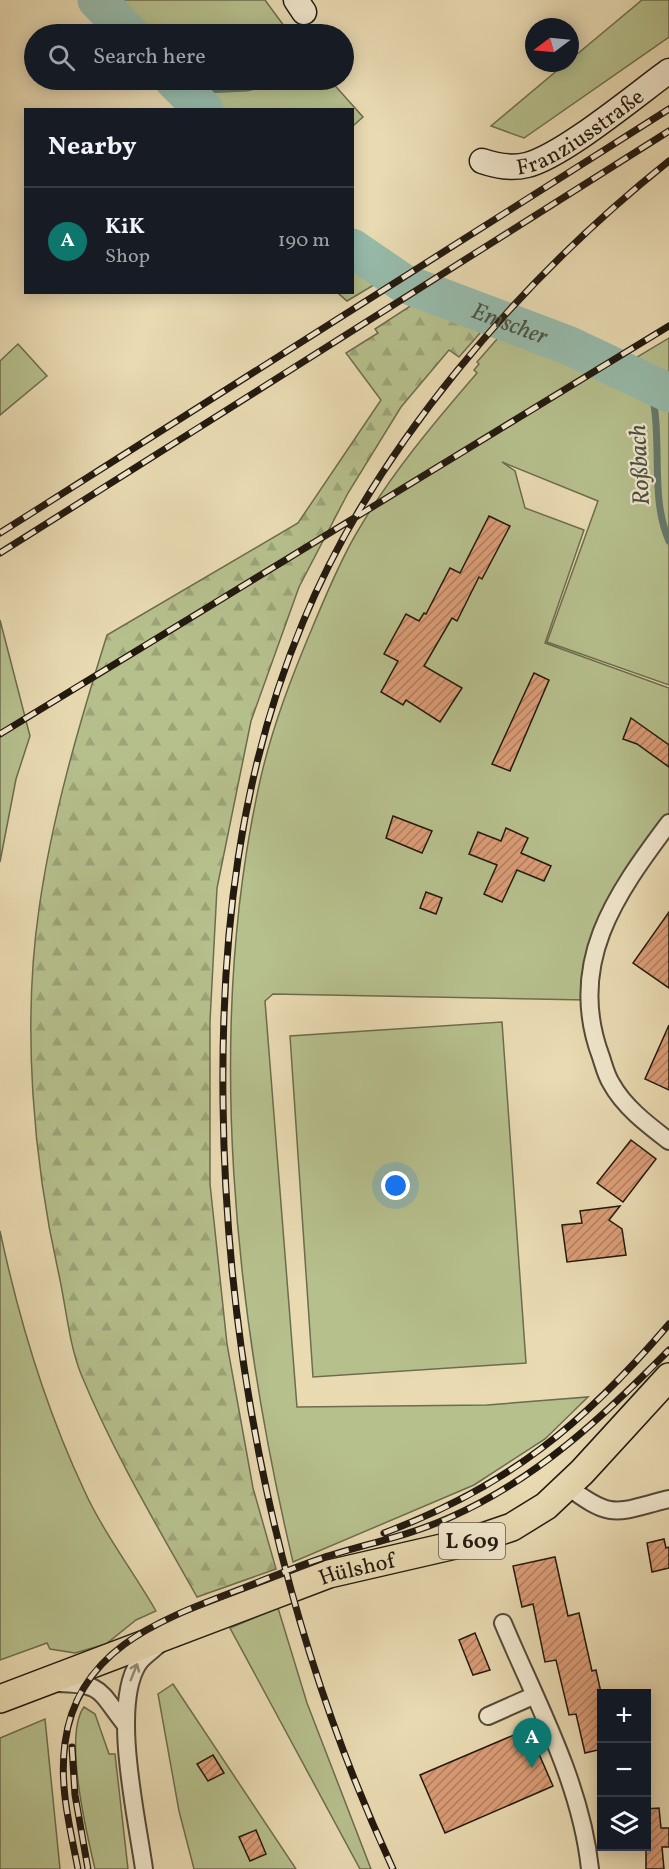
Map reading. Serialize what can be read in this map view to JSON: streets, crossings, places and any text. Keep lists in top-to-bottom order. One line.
{"streets":{"main road":["L 609","Hülshof"],"street":["Franziusstraße"]},"water":["Emscher","Roßbach"],"north":"left","page":{"search":"Search here","heading":"Nearby","list":[{"mark":"A","name":"KiK","note":"Shop","value":"190 m"}],"map_buttons":["+","−"],"pins":"A"}}
